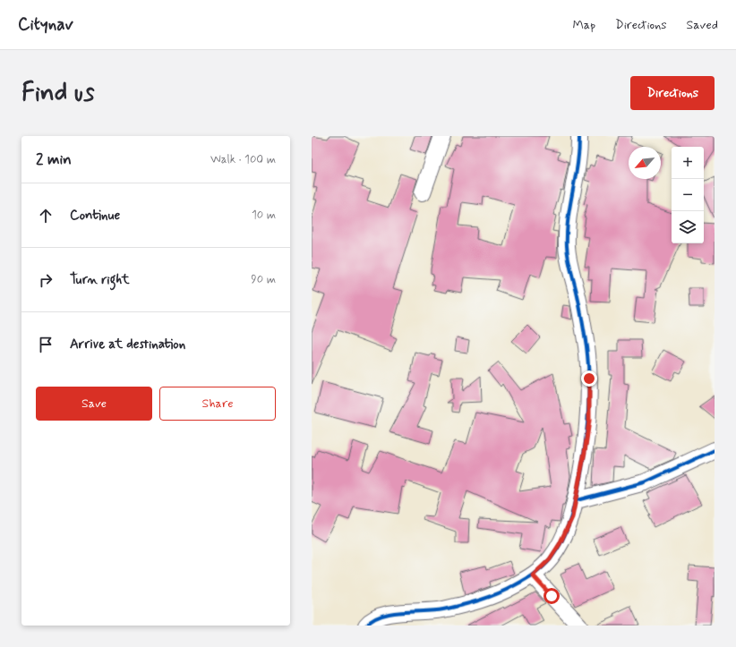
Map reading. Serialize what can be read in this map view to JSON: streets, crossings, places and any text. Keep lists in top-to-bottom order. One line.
{"north":"bottom left","page":{"header":"Citynav","nav":["Map","Directions","Saved"],"buttons":["Directions",["Save","Share"]],"title":"Find us","heading":["2 min","Walk · 100 m"],"map_buttons":["+","−"],"list":[["Continue","10 m"],["Turn right","90 m"],"Arrive at destination"]}}
